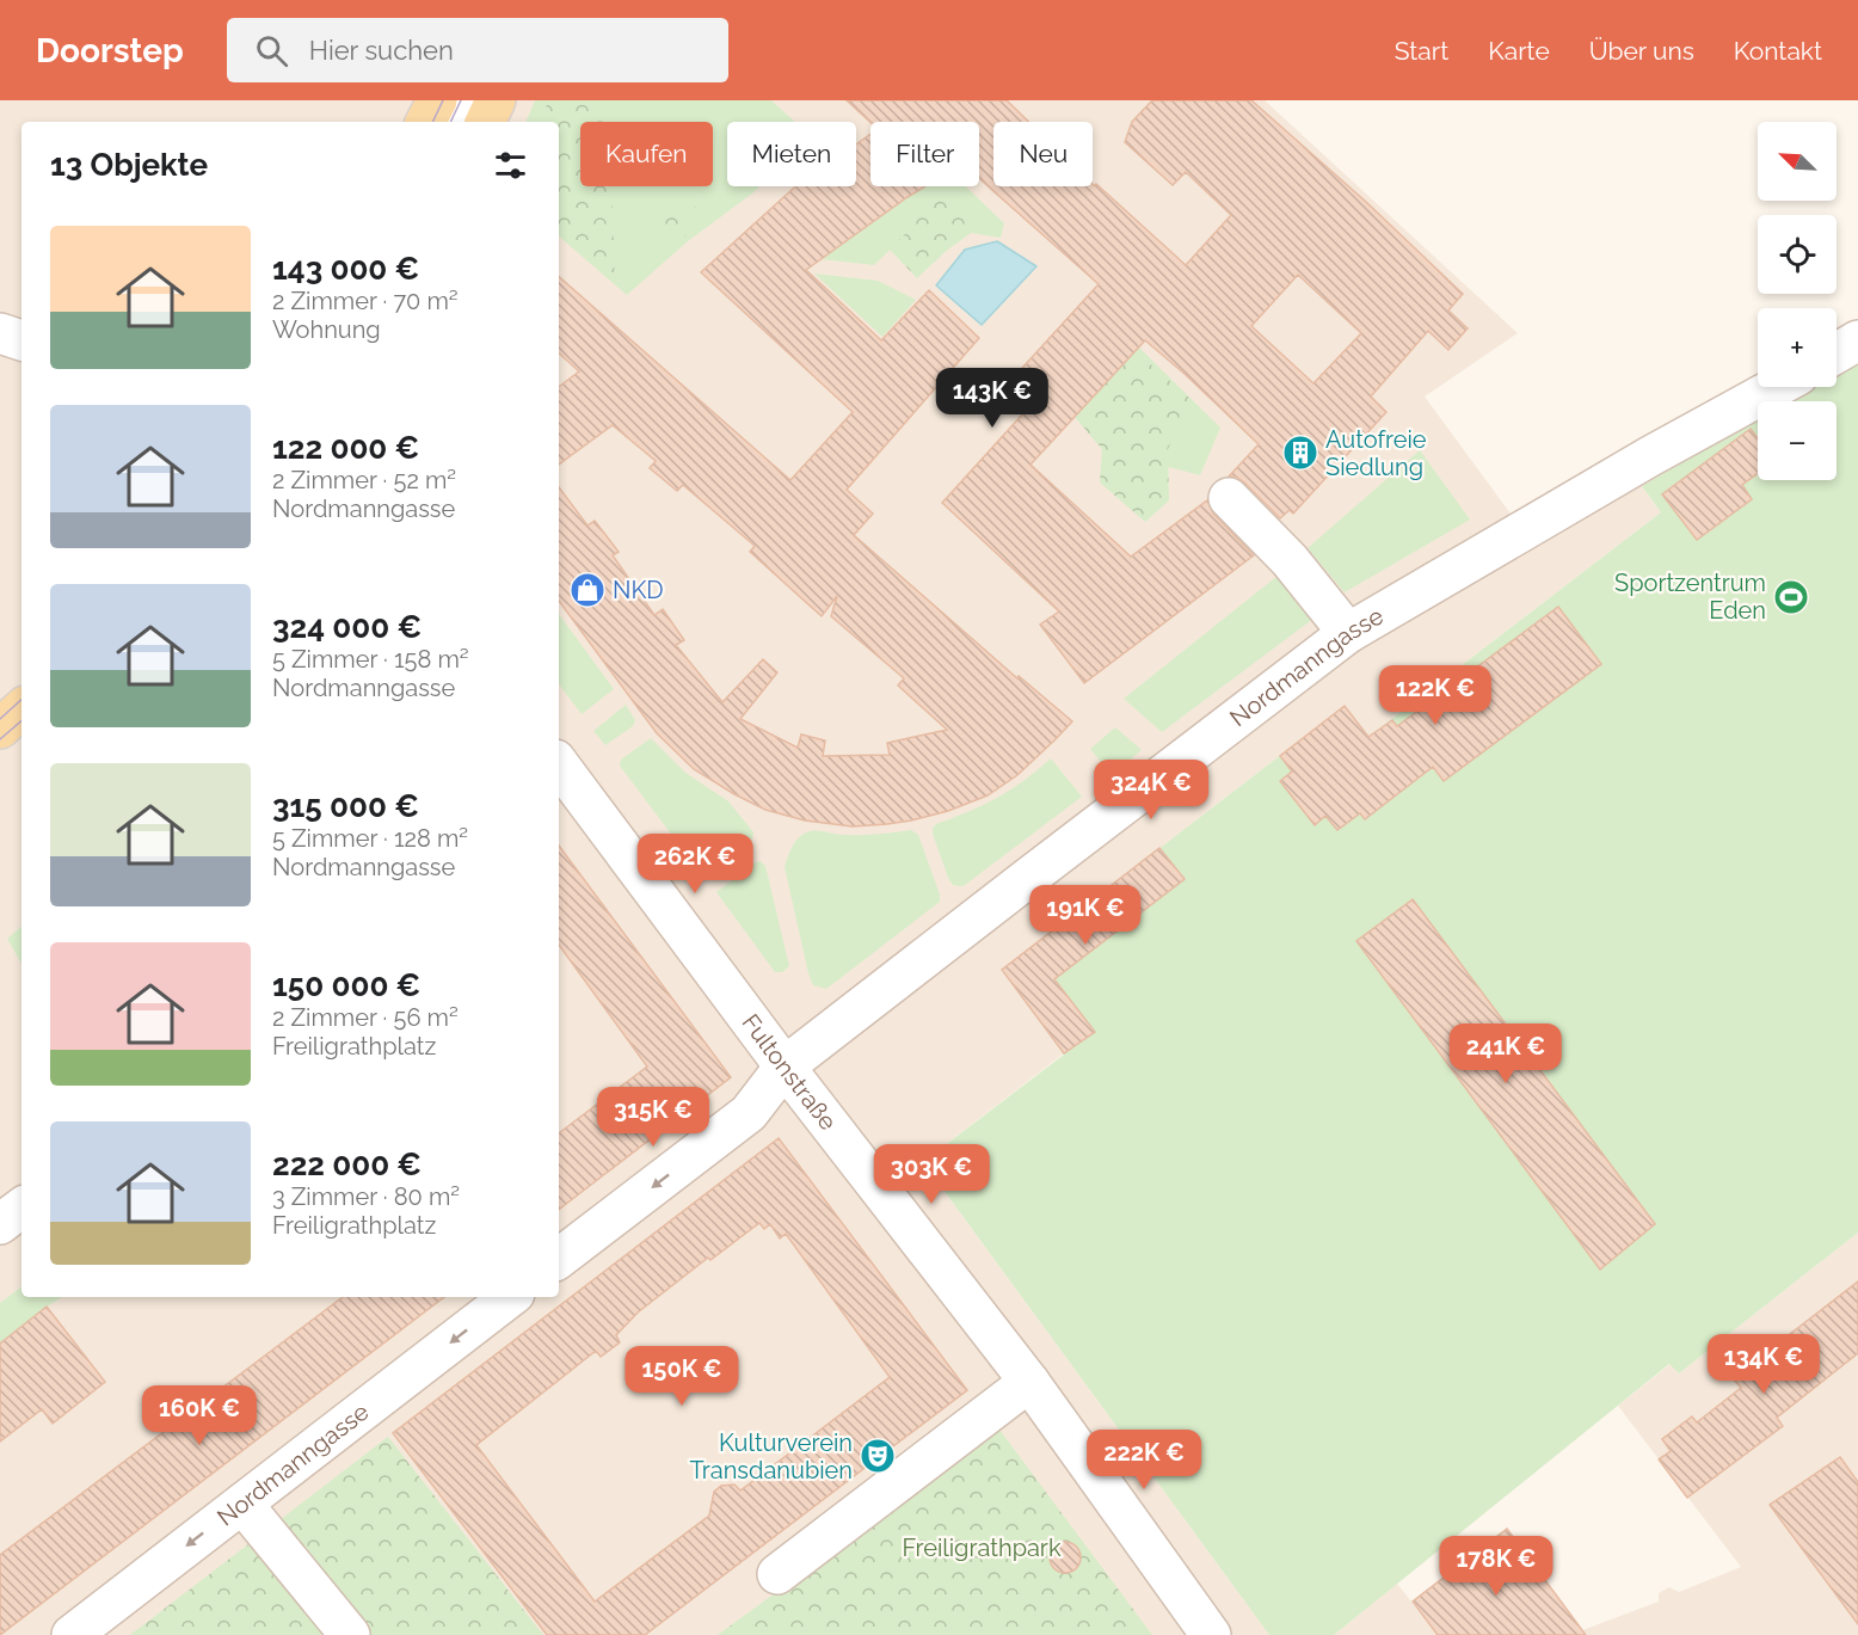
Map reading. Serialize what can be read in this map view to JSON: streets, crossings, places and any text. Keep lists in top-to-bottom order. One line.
{"streets":{"street":["Nordmanngasse","Fultonstraße"]},"crossings":[["Nordmanngasse","Fultonstraße"]],"one_way":["Nordmanngasse"],"parks":["Freiligrathpark"],"places":{"building":["Autofreie Siedlung"],"shop":["NKD"],"sports":["Sportzentrum Eden"],"theatre":["Kulturverein Transdanubien"]},"north":"top left","page":{"header":"Doorstep","search":"Hier suchen","nav":["Start","Karte","Über uns","Kontakt"],"map_buttons":["+","−"],"chip":["Kaufen","Mieten","Filter","Neu"],"heading":"13 Objekte","list":[{"name":"143 000 €","note":"2 Zimmer · 70 m² · Wohnung"},{"name":"122 000 €","note":"2 Zimmer · 52 m² · Nordmanngasse"},{"name":"324 000 €","note":"5 Zimmer · 158 m² · Nordmanngasse"},{"name":"315 000 €","note":"5 Zimmer · 128 m² · Nordmanngasse"},{"name":"150 000 €","note":"2 Zimmer · 56 m² · Freiligrathplatz"},{"name":"222 000 €","note":"3 Zimmer · 80 m² · Freiligrathplatz"}],"price":["143K €","122K €","324K €","262K €","191K €","241K €","315K €","303K €","134K €","150K €","160K €","222K €","178K €"]}}
